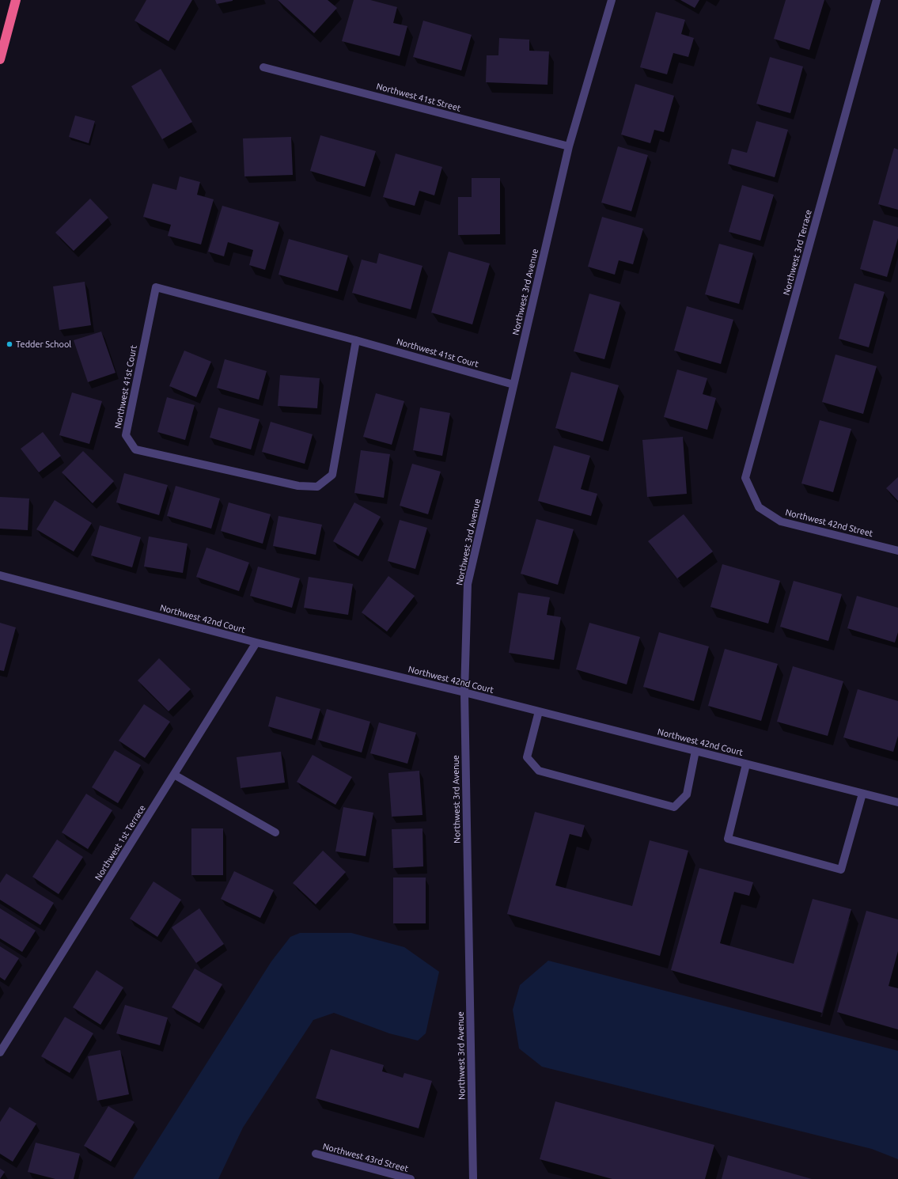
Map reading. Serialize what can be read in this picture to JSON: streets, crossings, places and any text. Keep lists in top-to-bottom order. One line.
{"streets":{"street":["Northwest 41st Street","Northwest 3rd Terrace","Northwest 3rd Avenue","Northwest 41st Court","Northwest 42nd Street","Northwest 42nd Court","Northwest 1st Terrace","Northwest 43rd Street"]},"crossings":[["Northwest 41st Street","Northwest 3rd Avenue"],["Northwest 3rd Terrace","Northwest 42nd Street"],["Northwest 3rd Avenue","Northwest 41st Court"],["Northwest 3rd Avenue","Northwest 42nd Court"],["Northwest 42nd Court","Northwest 1st Terrace"]],"places":["Tedder School"]}
